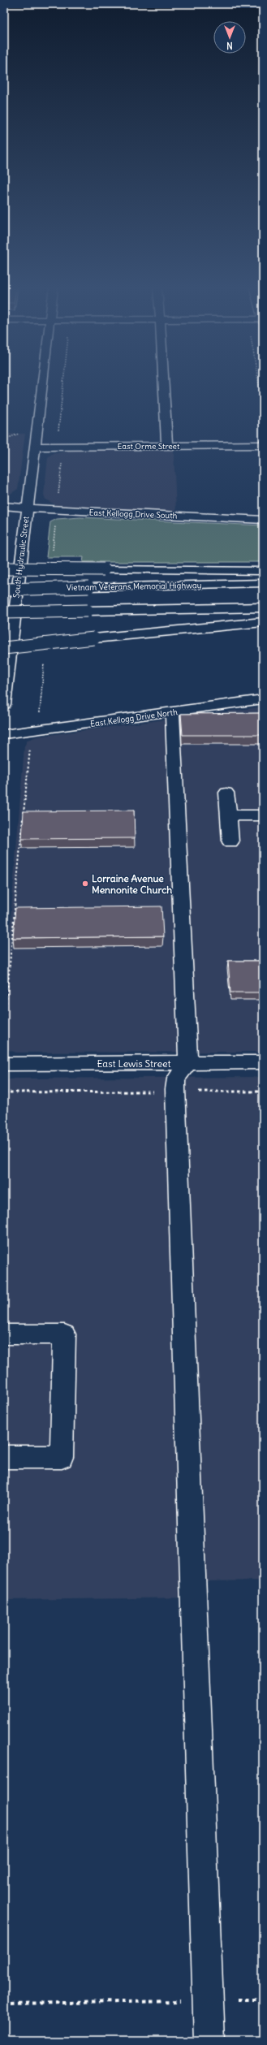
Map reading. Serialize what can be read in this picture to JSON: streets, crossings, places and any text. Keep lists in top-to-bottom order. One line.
{"streets":{"main road":["East Orme Street","East Kellogg Drive South","South Hydraulic Street","Vietnam Veterans Memorial Highway","East Kellogg Drive North","East Lewis Street"]},"crossings":[["East Orme Street","South Hydraulic Street"],["East Kellogg Drive South","South Hydraulic Street"]],"places":["Lorraine Avenue Mennonite Church"],"north":"bottom"}
